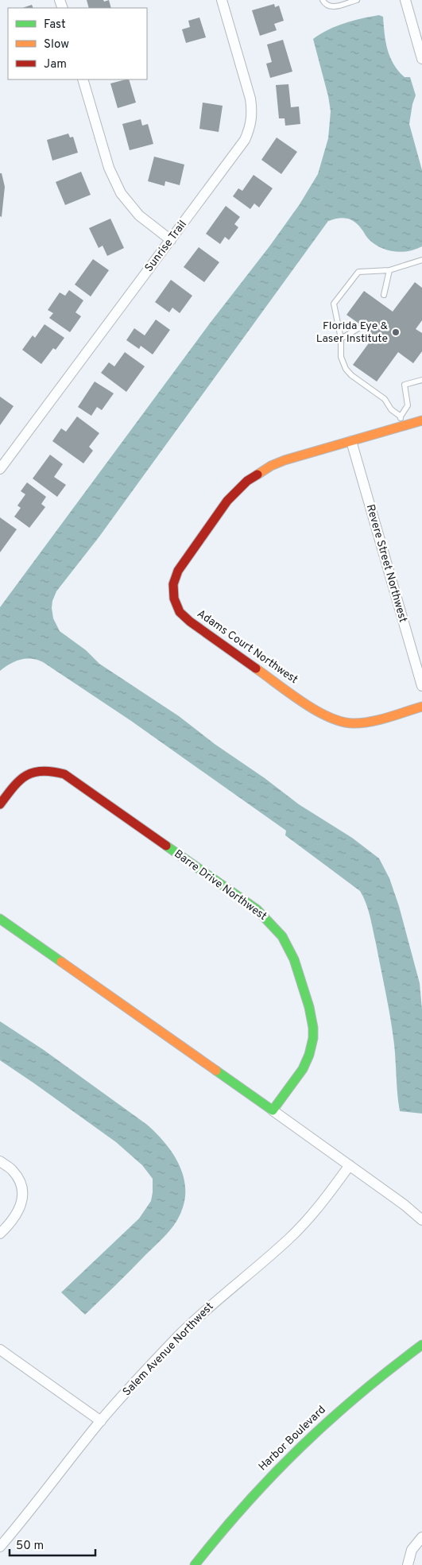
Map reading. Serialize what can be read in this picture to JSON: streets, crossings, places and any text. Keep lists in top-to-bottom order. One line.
{"streets":{"street":["Sunrise Trail","Revere Street Northwest","Adams Court Northwest","Barre Drive Northwest","Salem Avenue Northwest","Harbor Boulevard"]},"crossings":[["Revere Street Northwest","Adams Court Northwest"]],"places":["Florida Eye & Laser Institute"],"legend":["Fast","Slow","Jam"],"scale_bar":"50 m"}
